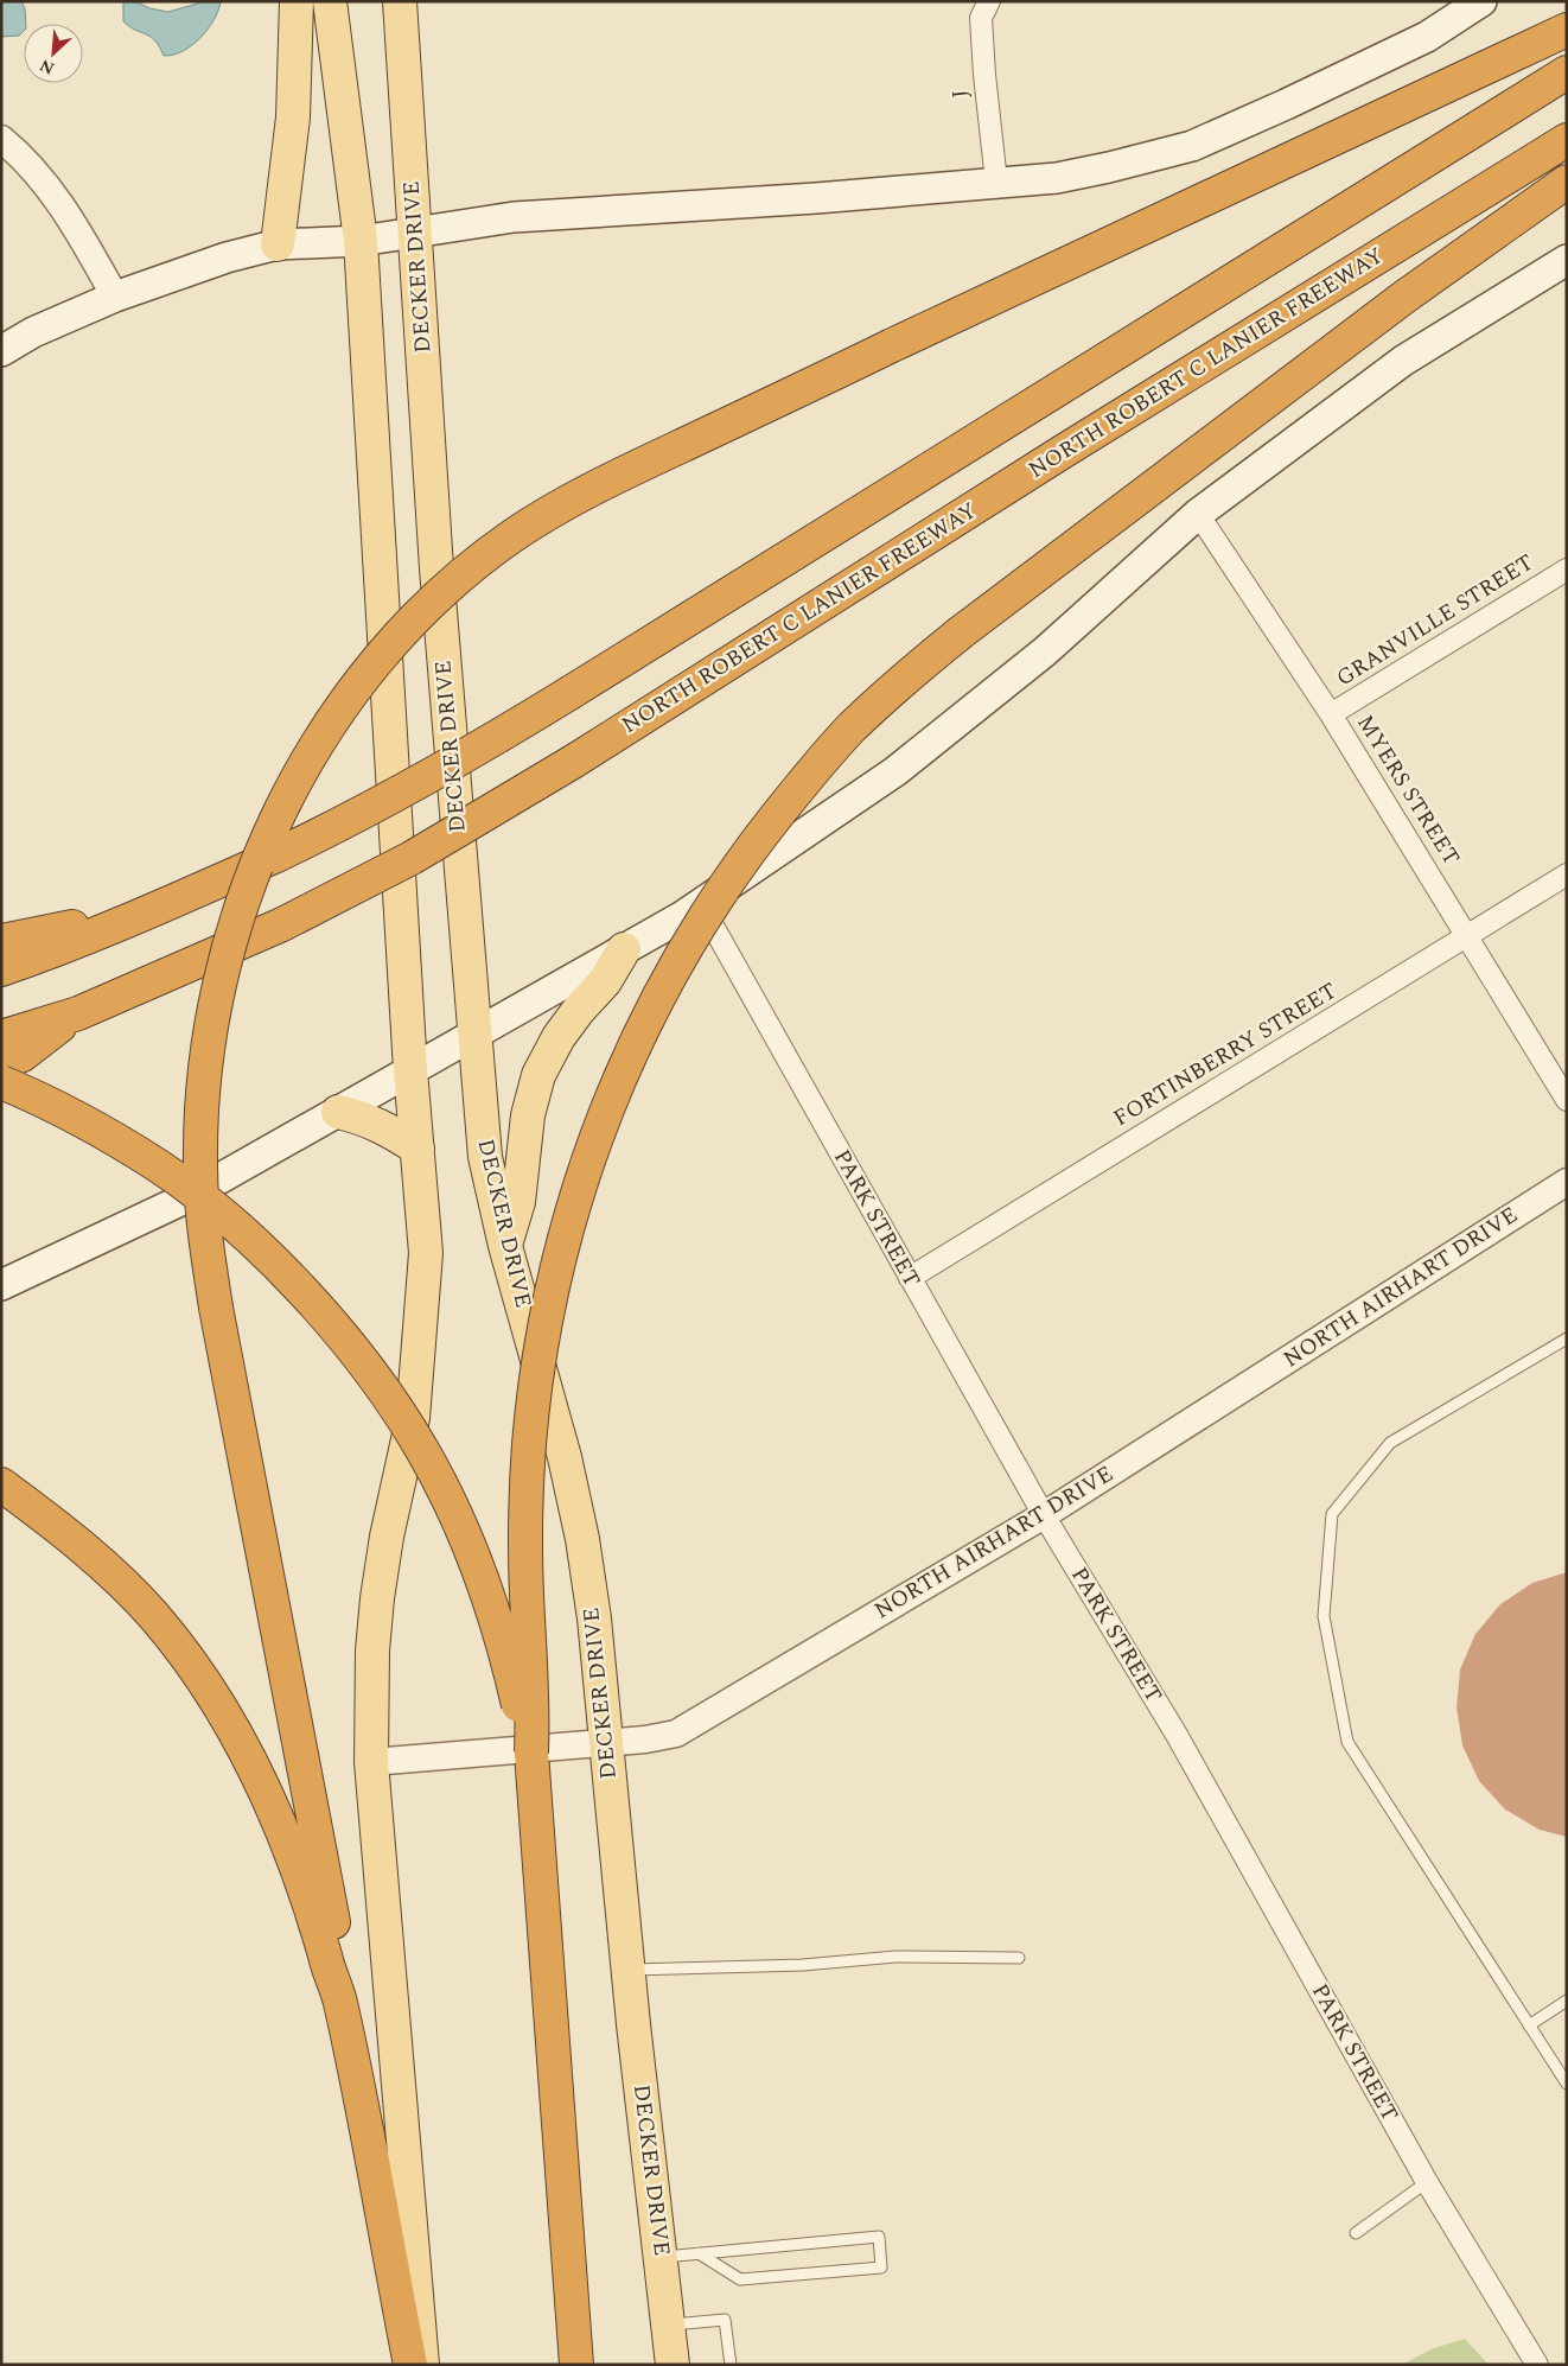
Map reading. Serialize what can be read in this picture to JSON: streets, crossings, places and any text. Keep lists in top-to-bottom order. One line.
{"streets":{"highway":["NORTH ROBERT C LANIER FREEWAY"],"main road":["DECKER DRIVE"],"street":["J","GRANVILLE STREET","MYERS STREET","FORTINBERRY STREET","PARK STREET","NORTH AIRHART DRIVE"]},"crossings":[["DECKER DRIVE","NORTH AIRHART DRIVE"],["GRANVILLE STREET","MYERS STREET"],["MYERS STREET","FORTINBERRY STREET"],["FORTINBERRY STREET","PARK STREET"],["PARK STREET","NORTH AIRHART DRIVE"]],"north":"bottom left"}
